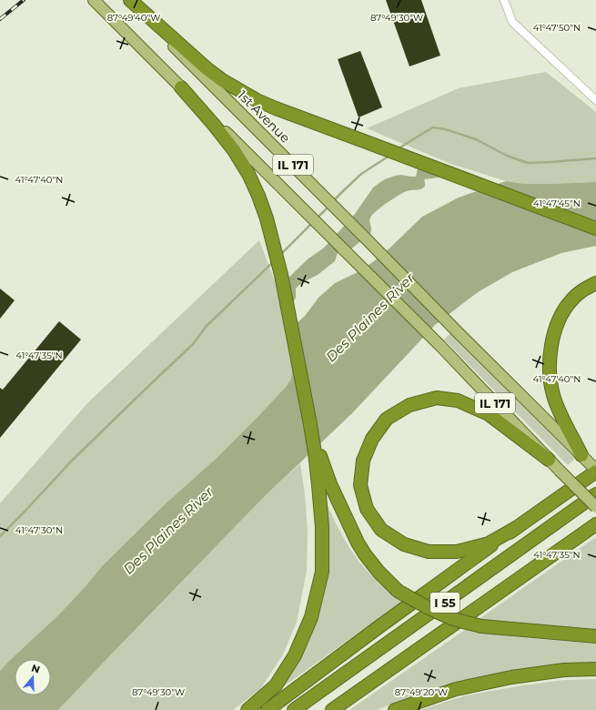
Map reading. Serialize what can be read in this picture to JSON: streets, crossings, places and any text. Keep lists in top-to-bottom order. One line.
{"streets":{"highway":["I 55"],"main road":["1st Avenue","IL 171"]},"crossings":[["1st Avenue","IL 171"]],"water":["Des Plaines River"],"north":"top","coordinates":["87°49'40\"W","87°49'30\"W","41°47'50\"N","41°47'40\"N","41°47'45\"N","41°47'35\"N","41°47'30\"N","87°49'20\"W"]}
